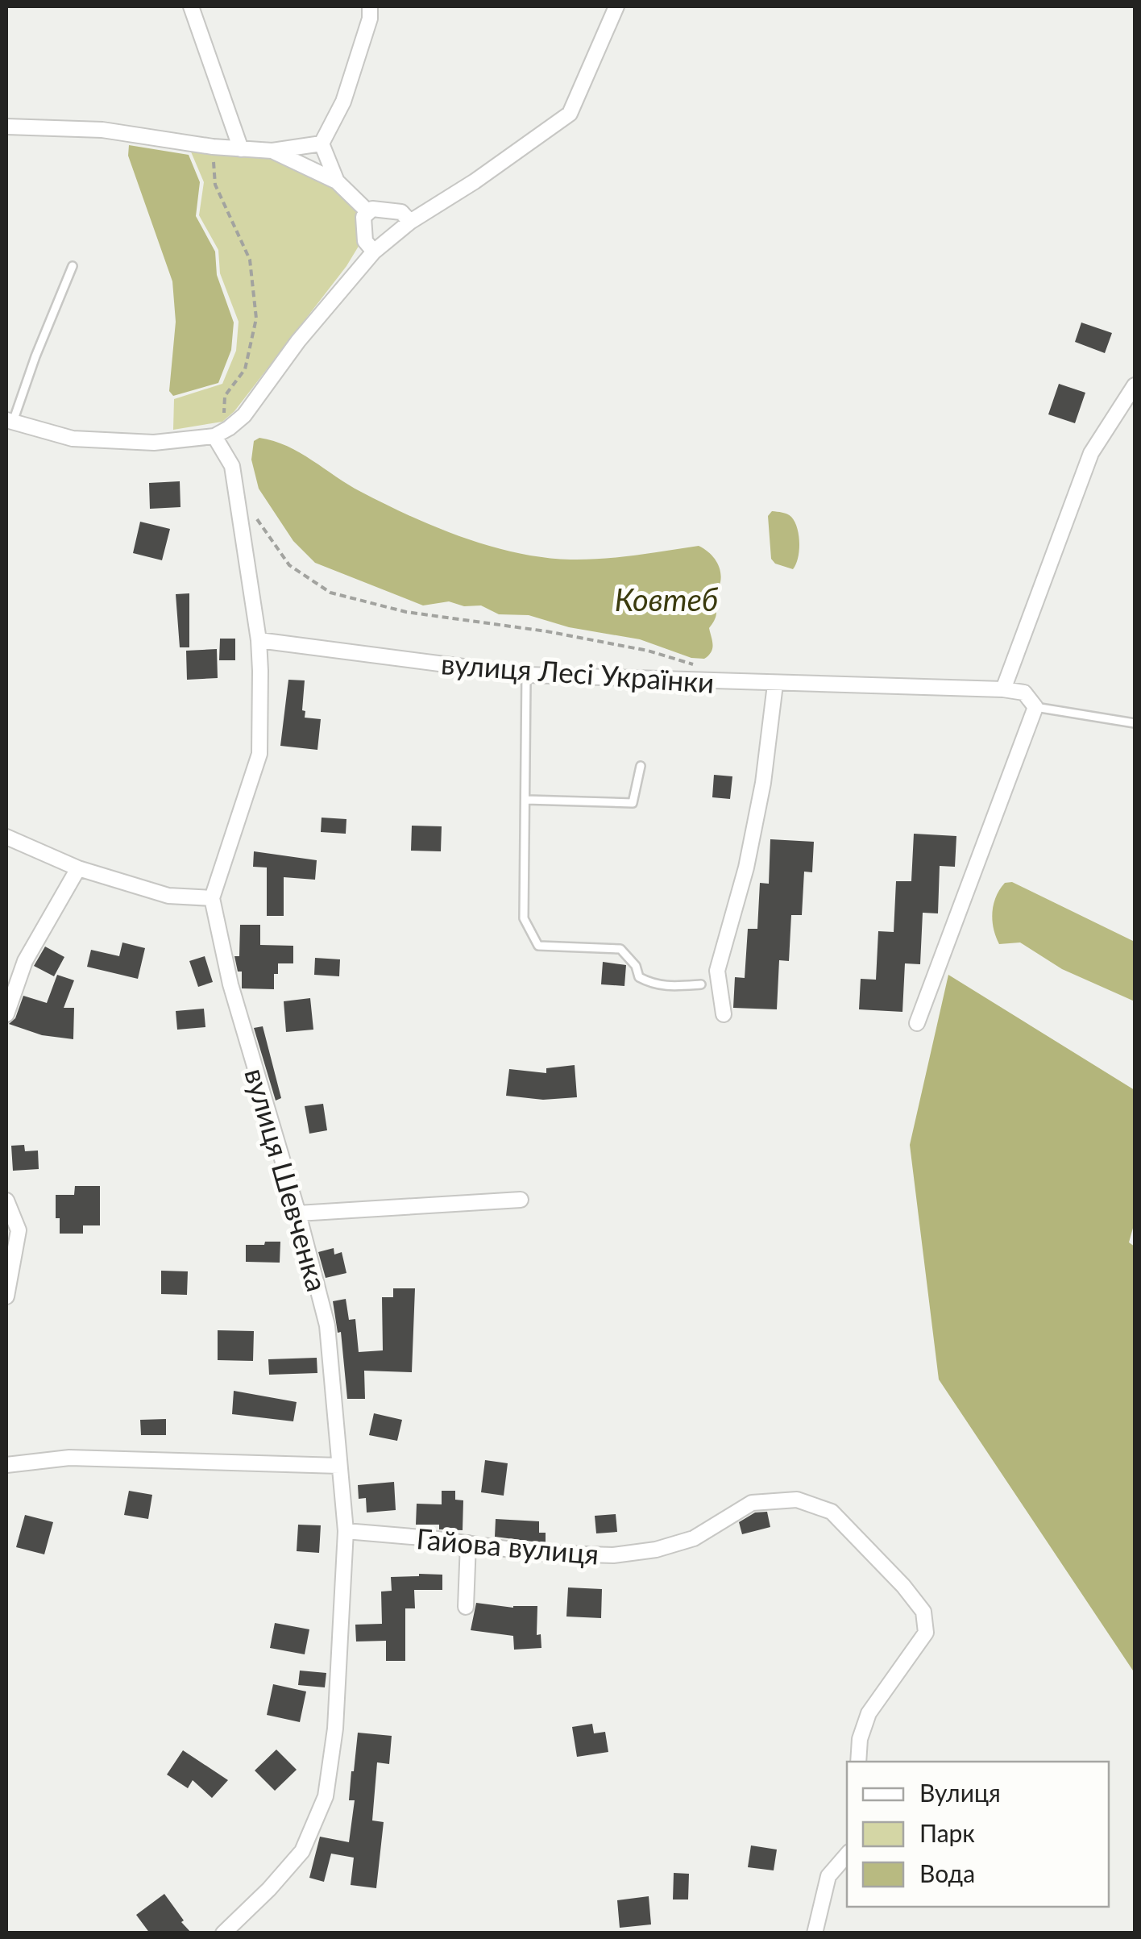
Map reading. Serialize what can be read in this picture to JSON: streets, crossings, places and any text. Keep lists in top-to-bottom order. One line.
{"streets":{"street":["вулиця Лесі Українки","вулиця Шевченка","Гайова вулиця"]},"crossings":[["вулиця Шевченка","Гайова вулиця"]],"water":["Ковтеб"],"legend":["Вулиця","Парк","Вода"]}
